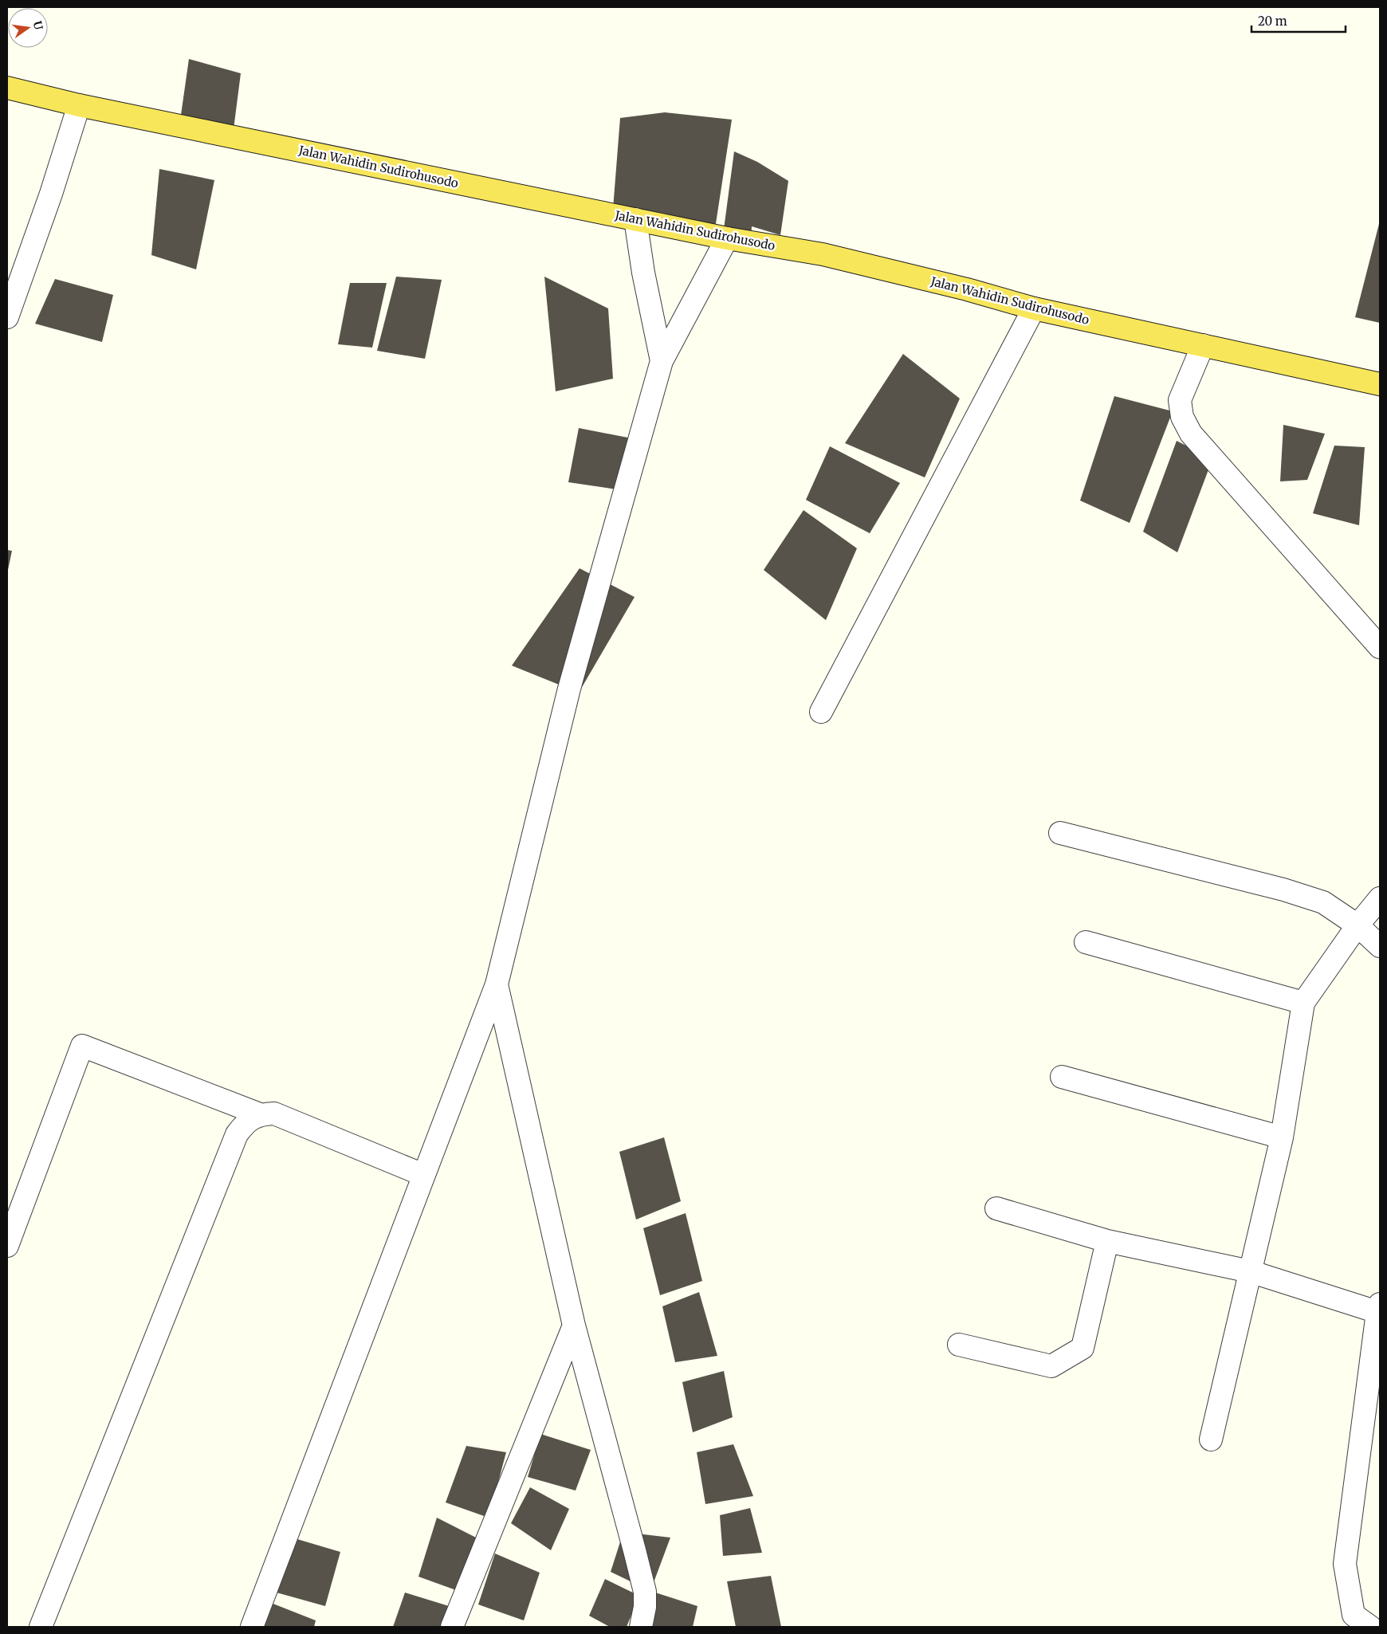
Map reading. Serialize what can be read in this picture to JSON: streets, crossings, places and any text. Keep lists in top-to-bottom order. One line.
{"streets":{"highway":["Jalan Wahidin Sudirohusodo"]},"scale_bar":"20 m","north":"right"}
